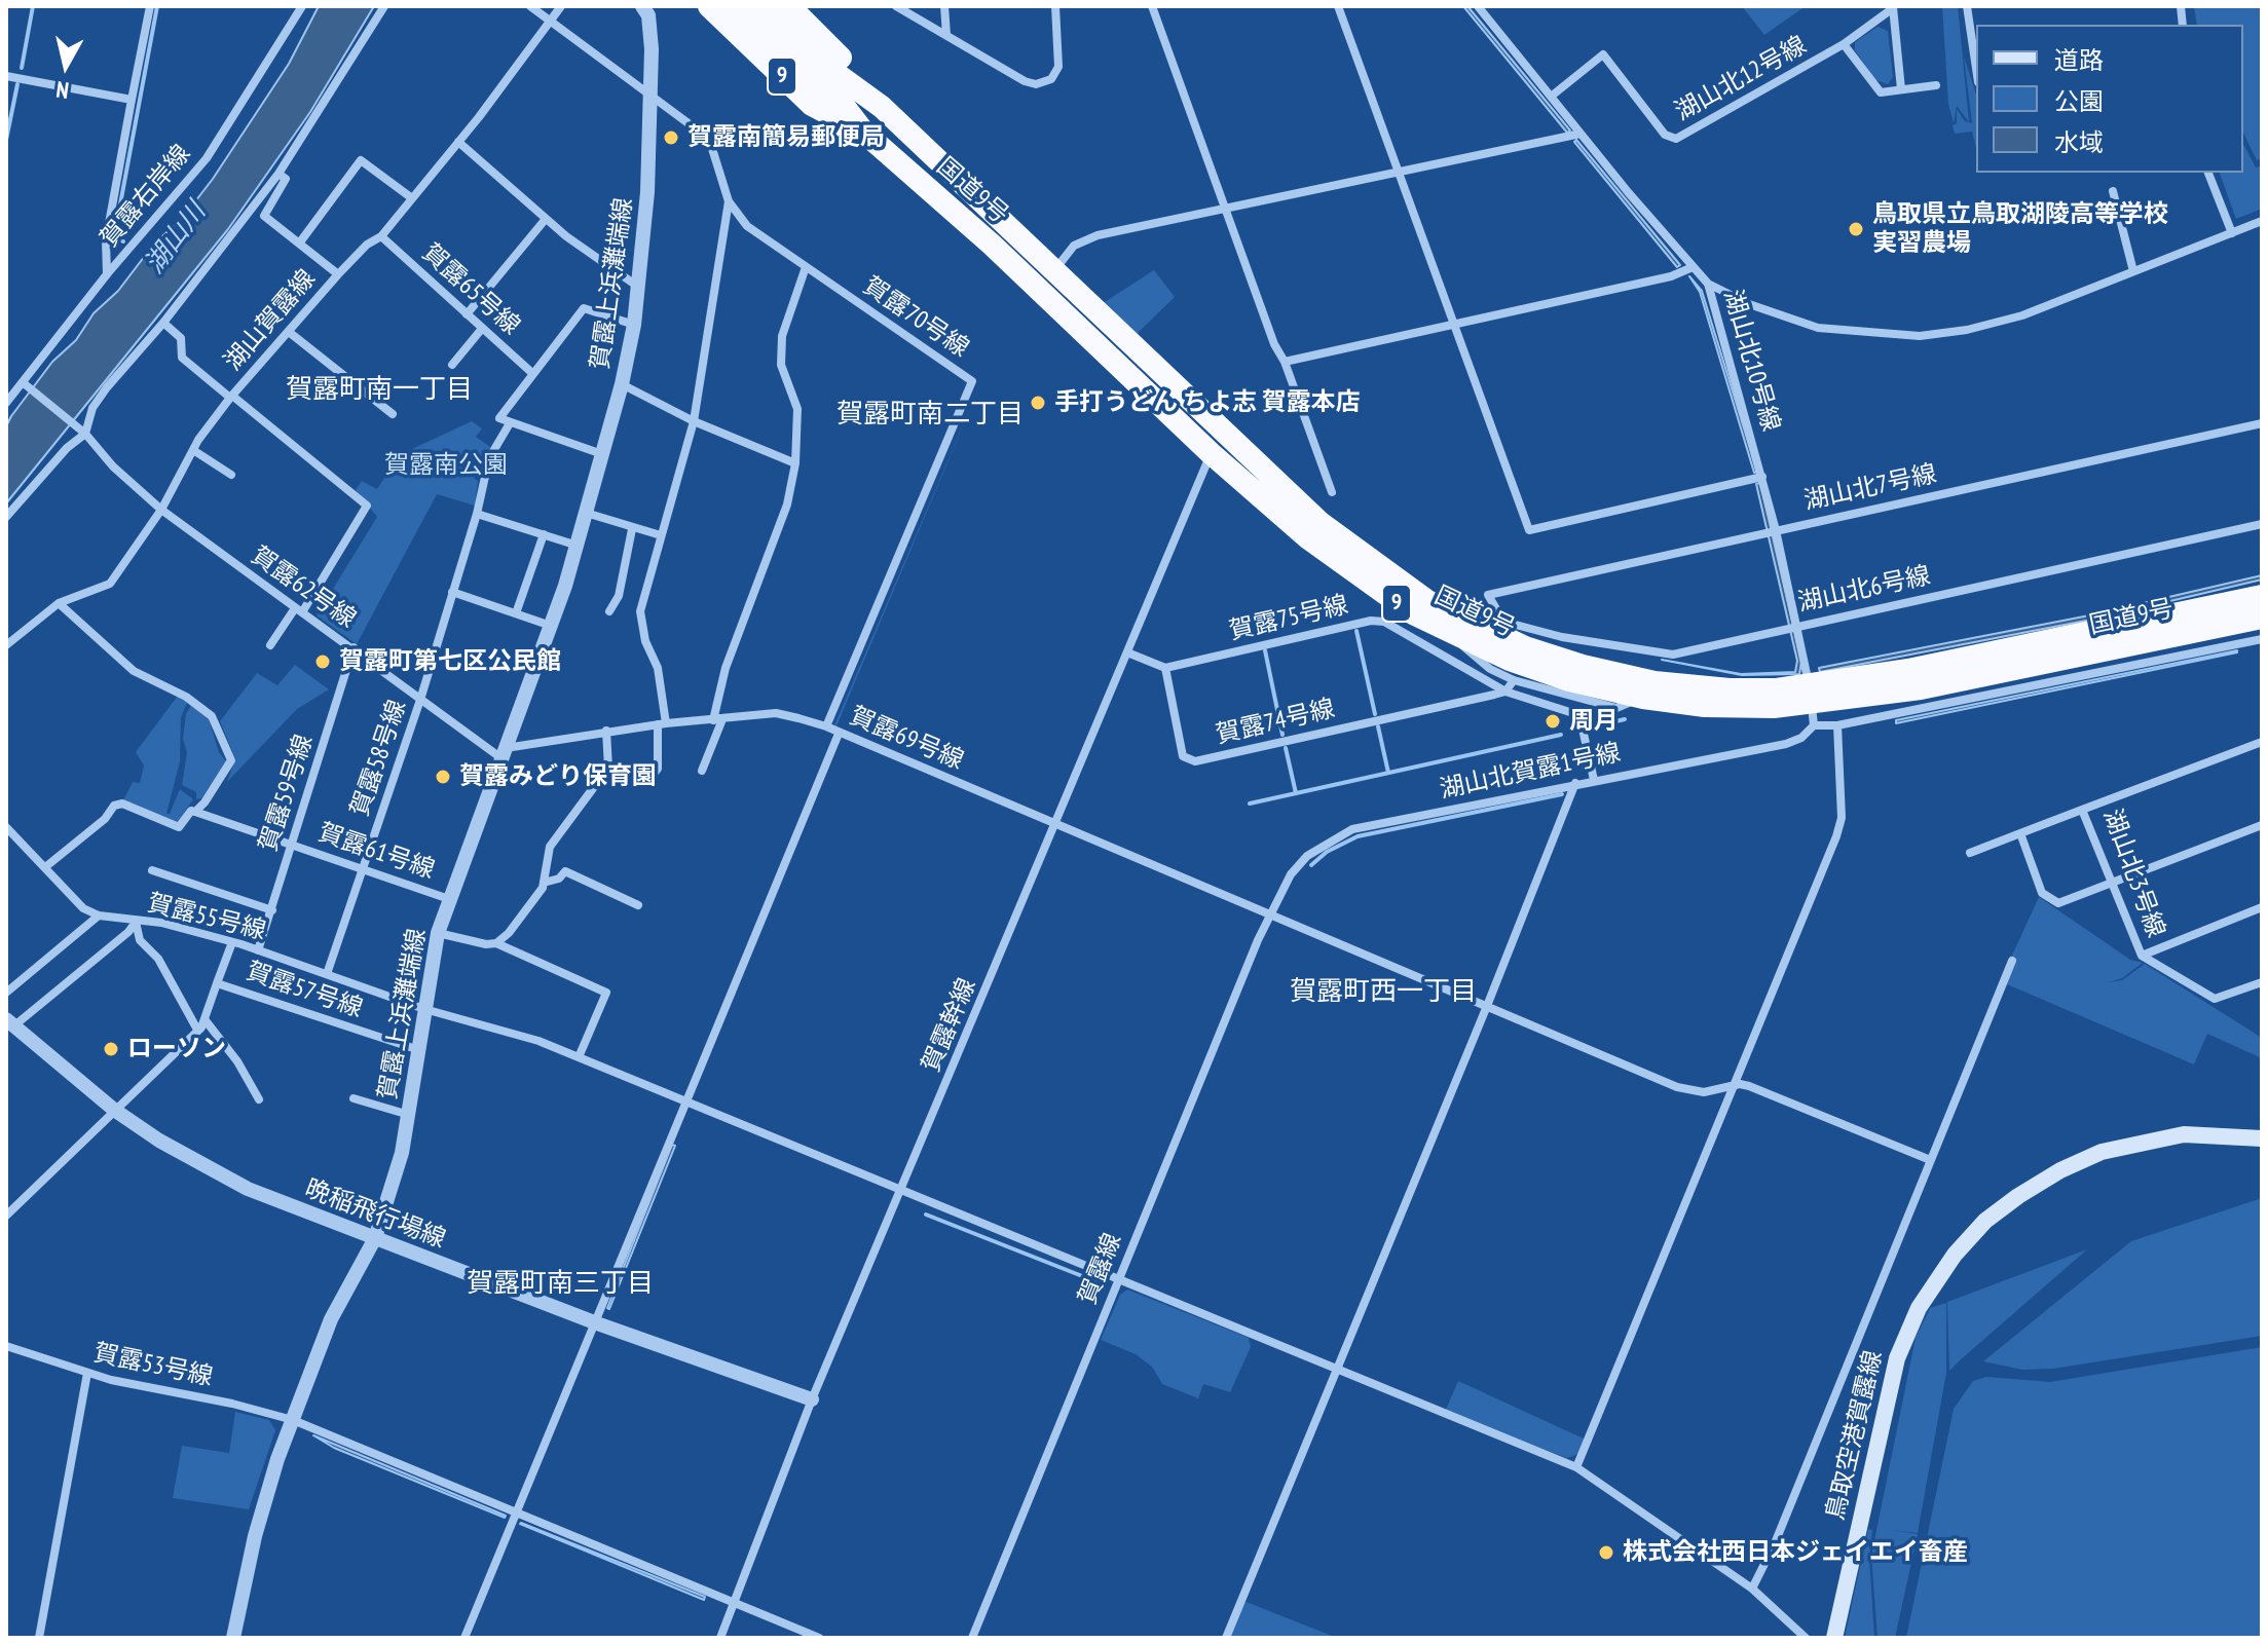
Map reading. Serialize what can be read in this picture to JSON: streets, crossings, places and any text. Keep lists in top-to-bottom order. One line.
{"streets":{"highway":["9","国道9号"],"main road":["鳥取空港賀露線"],"street":["湖山北12号線","賀露右岸線","賀露上浜灘端線","賀露65号線","賀露70号線","湖山賀露線","湖山北10号線","湖山北7号線","賀露62号線","湖山北6号線","賀露75号線","賀露74号線","賀露69号線","賀露58号線","湖山北賀露1号線","賀露59号線","賀露61号線","湖山北3号線","賀露55号線","賀露57号線","賀露幹線","晩稲飛行場線","賀露線","賀露53号線"]},"crossings":[["9","国道9号"],["湖山北12号線","湖山北10号線"],["国道9号","湖山北10号線"],["国道9号","湖山北賀露1号線"],["国道9号","賀露幹線"],["賀露右岸線","賀露62号線"],["賀露上浜灘端線","賀露70号線"],["賀露上浜灘端線","賀露62号線"],["賀露上浜灘端線","賀露69号線"],["賀露上浜灘端線","賀露61号線"],["賀露上浜灘端線","賀露55号線"],["賀露上浜灘端線","賀露57号線"],["賀露上浜灘端線","晩稲飛行場線"],["賀露上浜灘端線","賀露53号線"],["賀露65号線","湖山賀露線"],["賀露65号線","賀露58号線"],["賀露70号線","湖山賀露線"],["賀露70号線","賀露69号線"],["湖山賀露線","賀露62号線"],["湖山北10号線","湖山北7号線"],["湖山北10号線","湖山北6号線"],["湖山北10号線","湖山北賀露1号線"],["湖山北7号線","湖山北6号線"],["賀露62号線","賀露69号線"],["賀露62号線","賀露58号線"],["賀露62号線","賀露59号線"],["賀露75号線","賀露74号線"],["賀露69号線","湖山北賀露1号線"],["賀露69号線","賀露幹線"],["賀露69号線","賀露線"],["賀露58号線","賀露61号線"],["賀露58号線","賀露55号線"],["湖山北賀露1号線","賀露線"],["賀露59号線","賀露61号線"],["賀露59号線","賀露55号線"],["賀露55号線","賀露57号線"],["賀露55号線","賀露幹線"],["賀露55号線","賀露線"],["賀露幹線","晩稲飛行場線"],["賀露幹線","賀露53号線"]],"districts":["賀露町南一丁目","賀露町南二丁目","賀露町西一丁目","賀露町南三丁目"],"water":["湖山川"],"parks":["賀露南公園"],"places":["賀露南簡易郵便局","鳥取県立鳥取湖陵高等学校 実習農場","手打うどん ちよ志 賀露本店","賀露町第七区公民館","周月","賀露みどり保育園","ローソン","株式会社西日本ジェイエイ畜産"],"legend":["道路","公園","水域"],"north":"bottom"}
